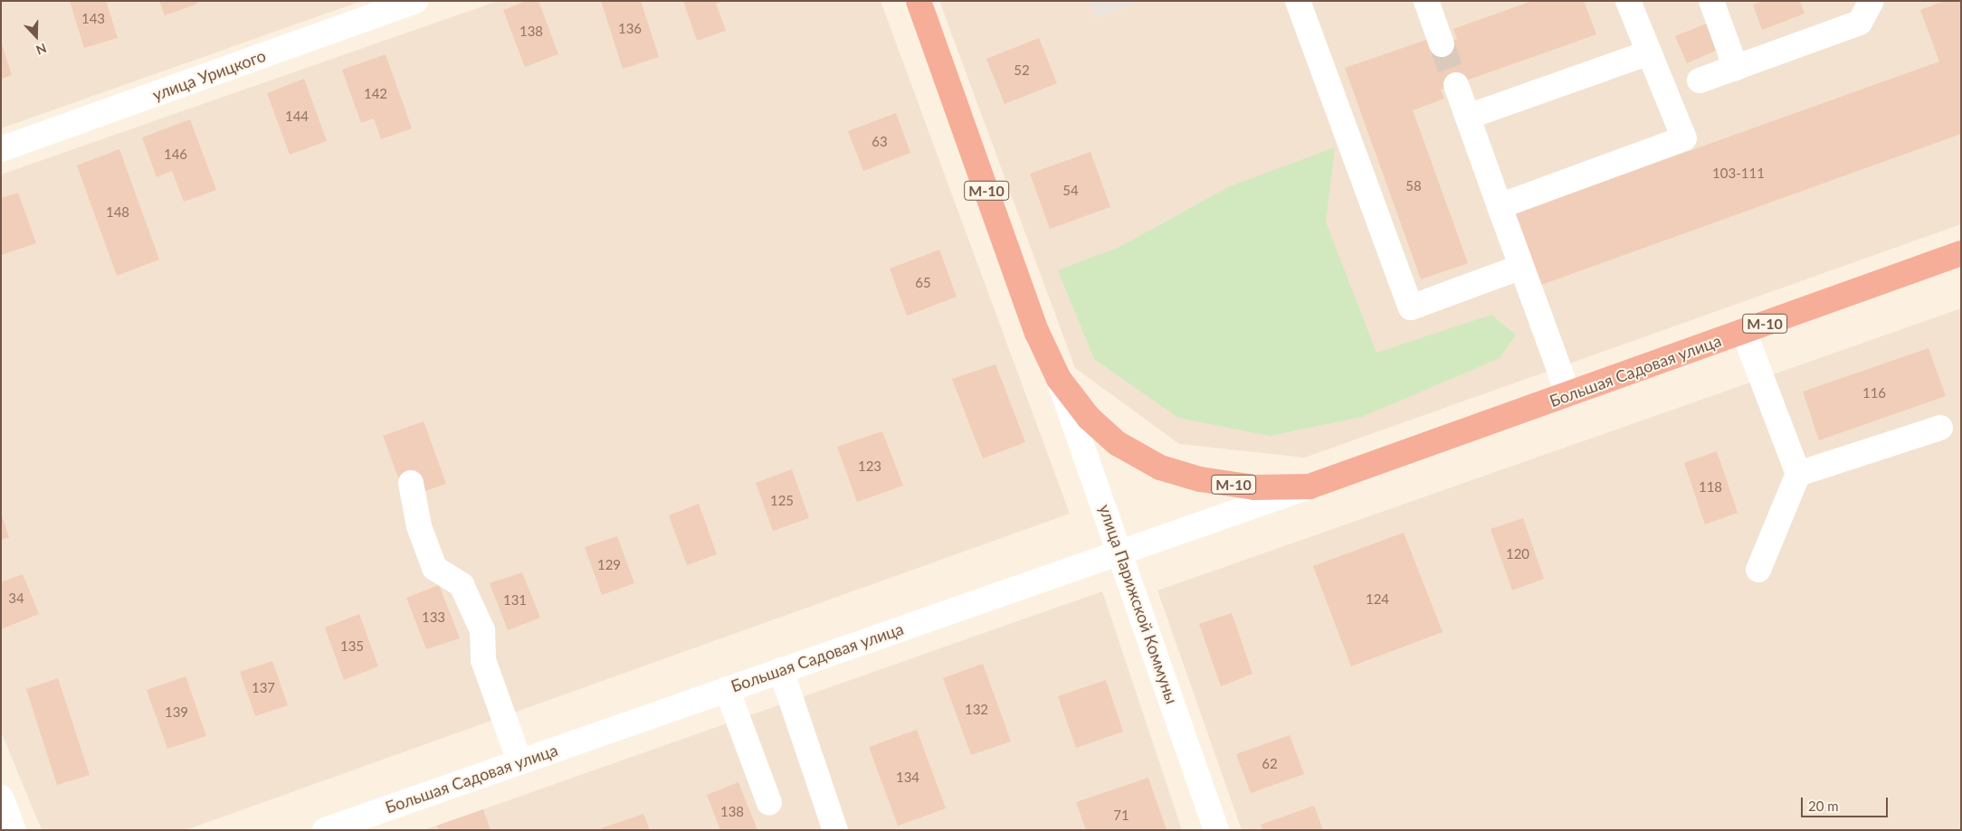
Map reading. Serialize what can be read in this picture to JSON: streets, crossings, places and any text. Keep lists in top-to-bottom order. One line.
{"streets":{"highway":["М-10","Большая Садовая улица","улица Парижской Коммуны"],"street":["улица Урицкого"]},"crossings":[["Большая Садовая улица","улица Парижской Коммуны"]],"house_numbers":["143","136","138","52","142","144","63","146","103-111","58","54","148","65","116","123","118","125","120","129","34","124","131","133","135","137","132","139","62","134","138","71"],"scale_bar":"20 m","north":"bottom"}
